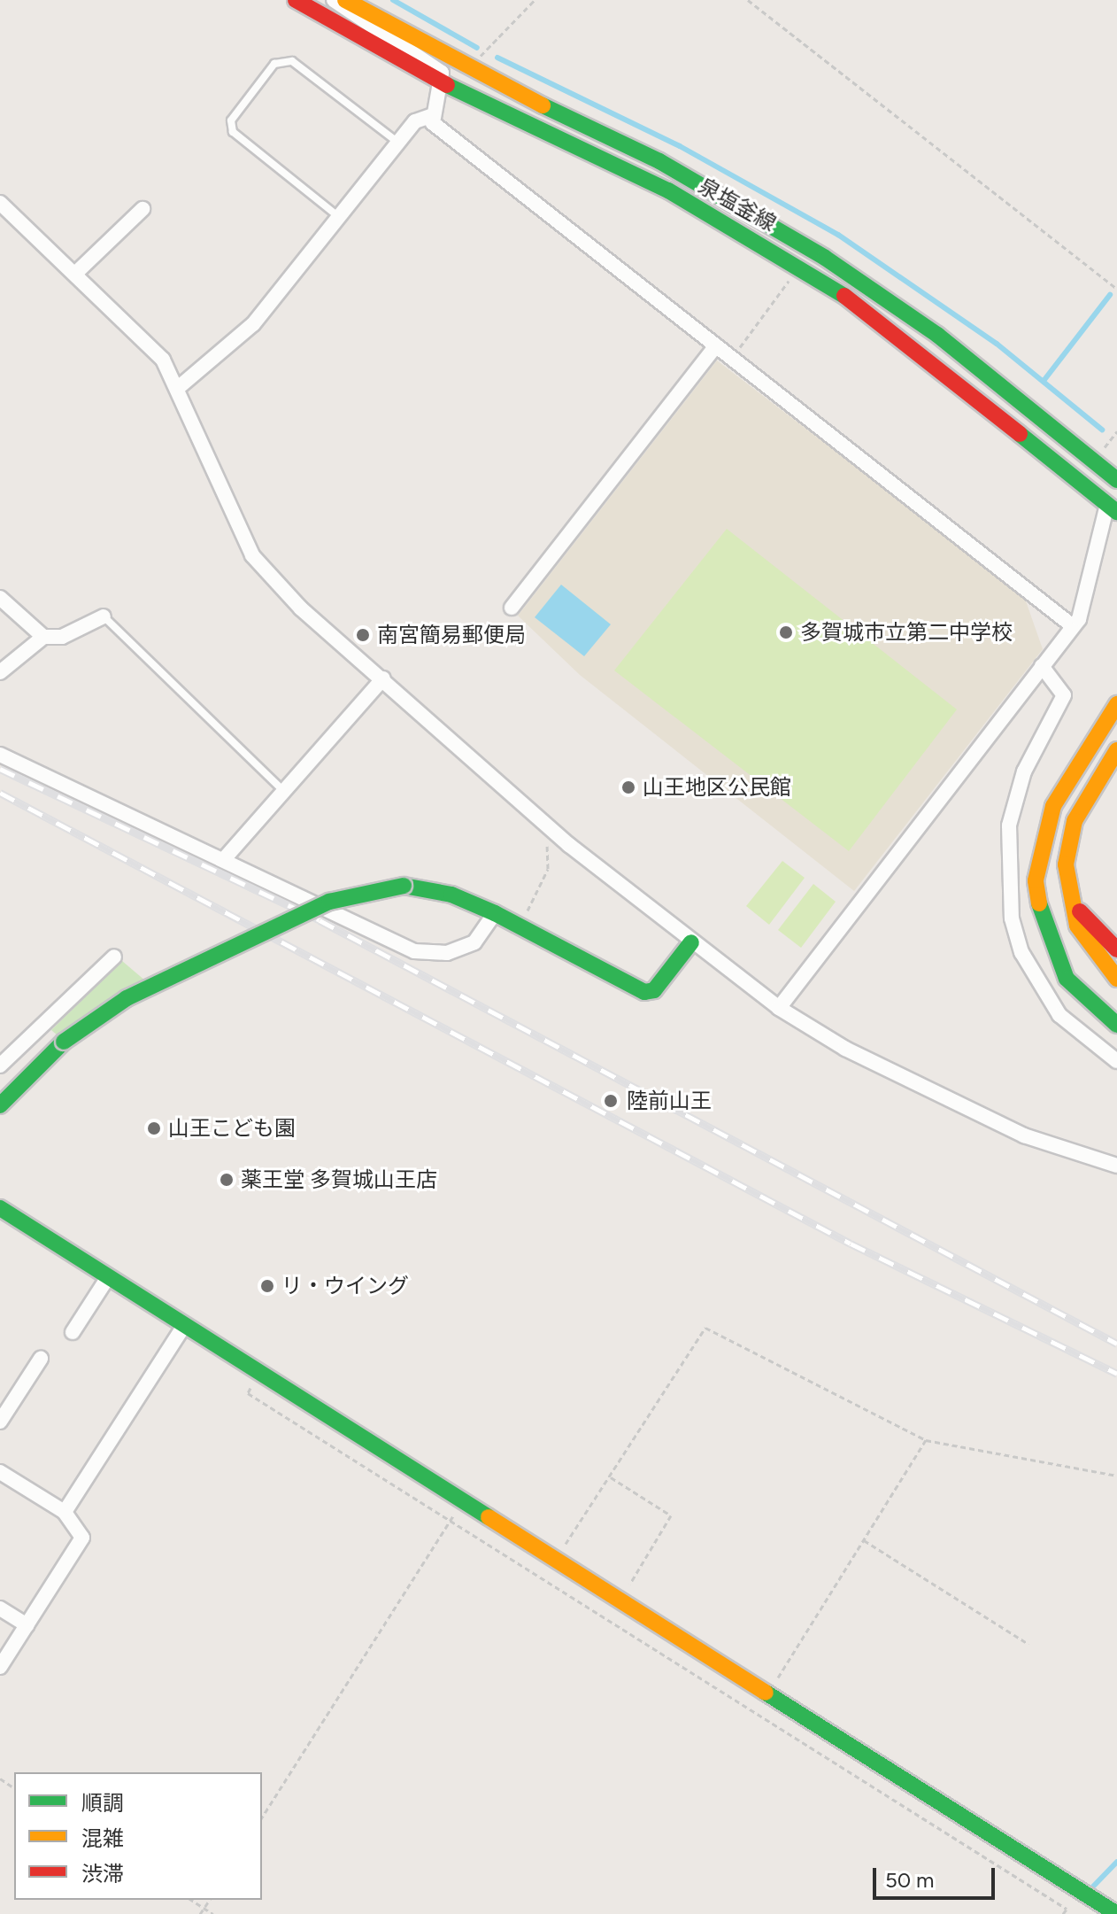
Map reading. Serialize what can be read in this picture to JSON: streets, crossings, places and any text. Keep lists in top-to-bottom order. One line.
{"streets":{"main road":["泉塩釜線"]},"places":["多賀城市立第二中学校","南宮簡易郵便局","山王地区公民館","陸前山王","山王こども園","薬王堂 多賀城山王店","リ・ウイング"],"legend":["順調","混雑","渋滞"],"scale_bar":"50 m"}
